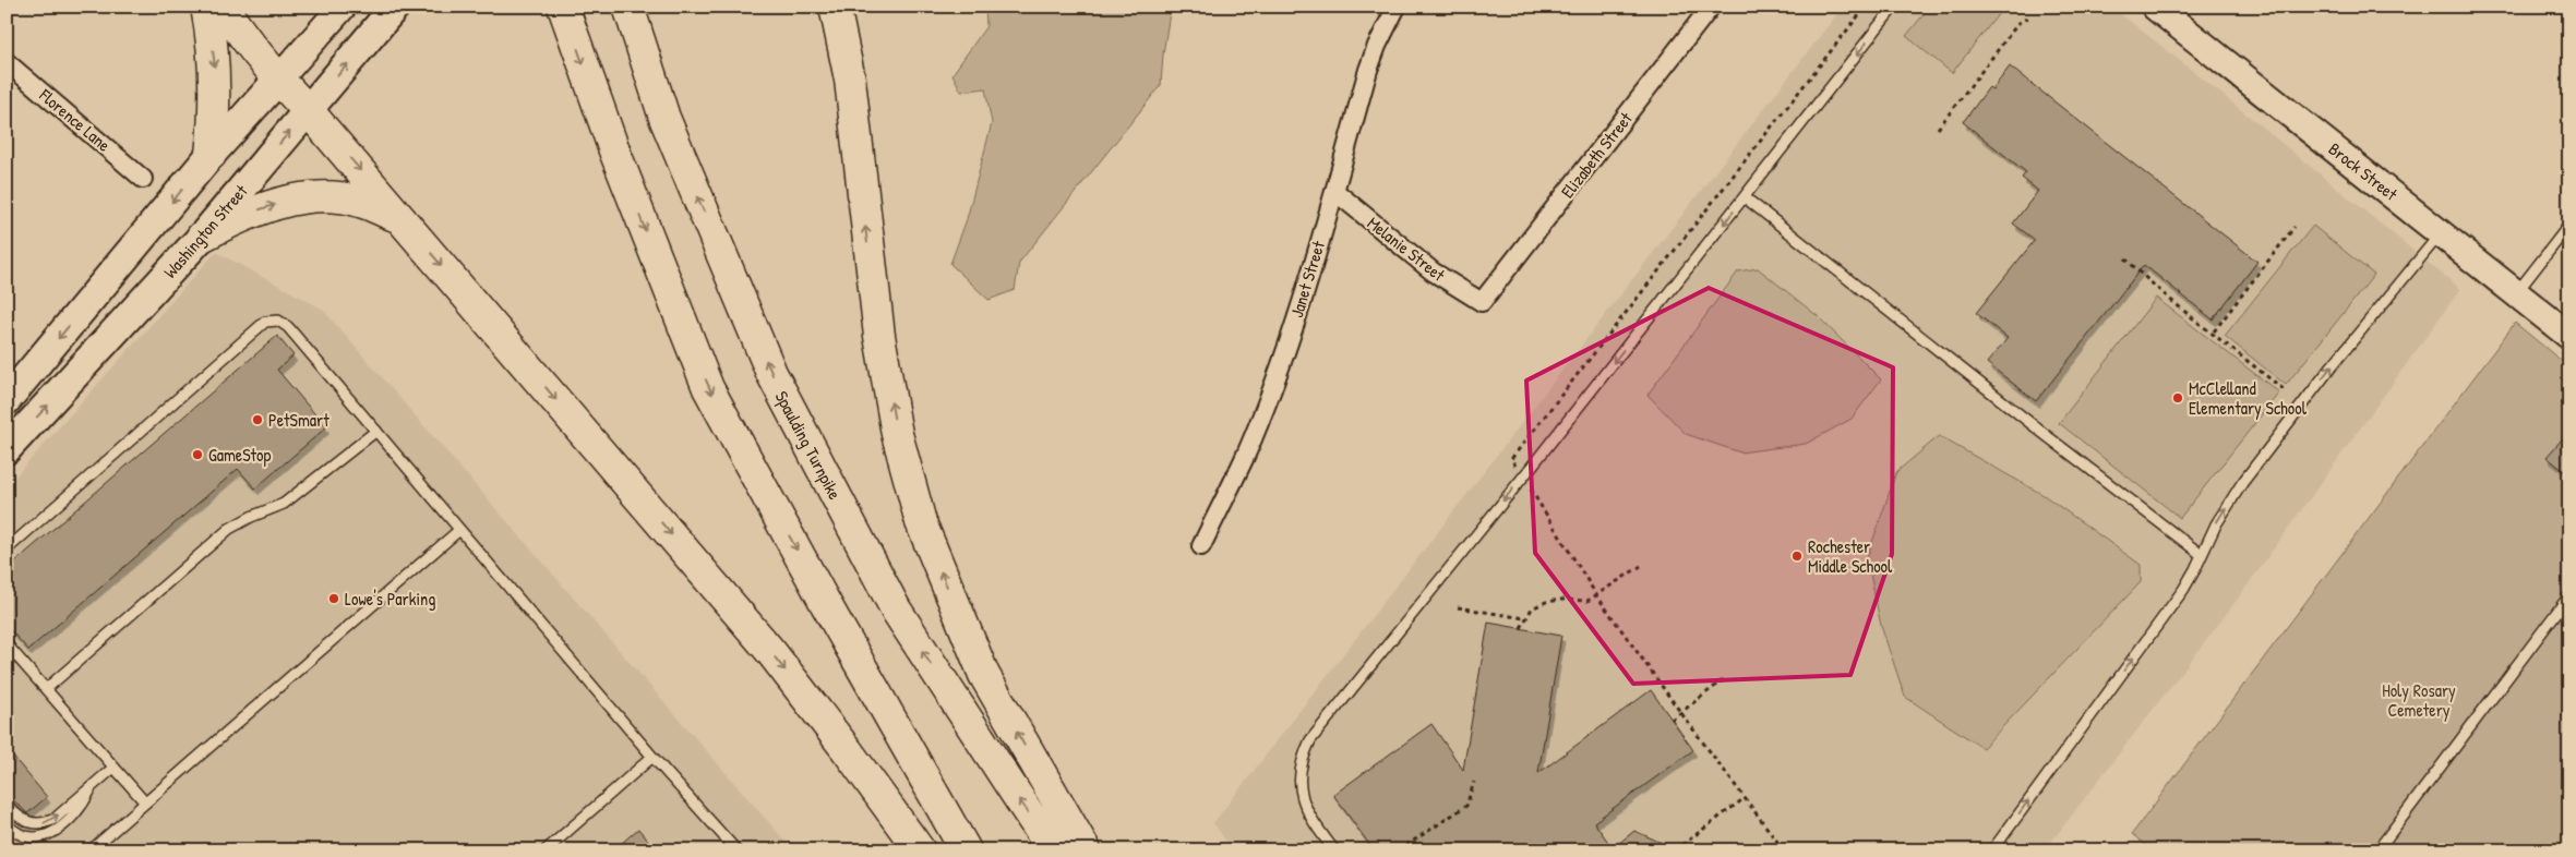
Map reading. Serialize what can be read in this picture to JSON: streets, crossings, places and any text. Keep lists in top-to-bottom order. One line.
{"streets":{"highway":["Spaulding Turnpike"],"main road":["Washington Street"],"street":["Florence Lane","Elizabeth Street","Brock Street","Melanie Street","Janet Street"]},"crossings":[["Elizabeth Street","Melanie Street"],["Melanie Street","Janet Street"]],"parks":["Holy Rosary Cemetery"],"places":["McClelland Elementary School","PetSmart","GameStop","Rochester Middle School","Lowe's Parking"]}
